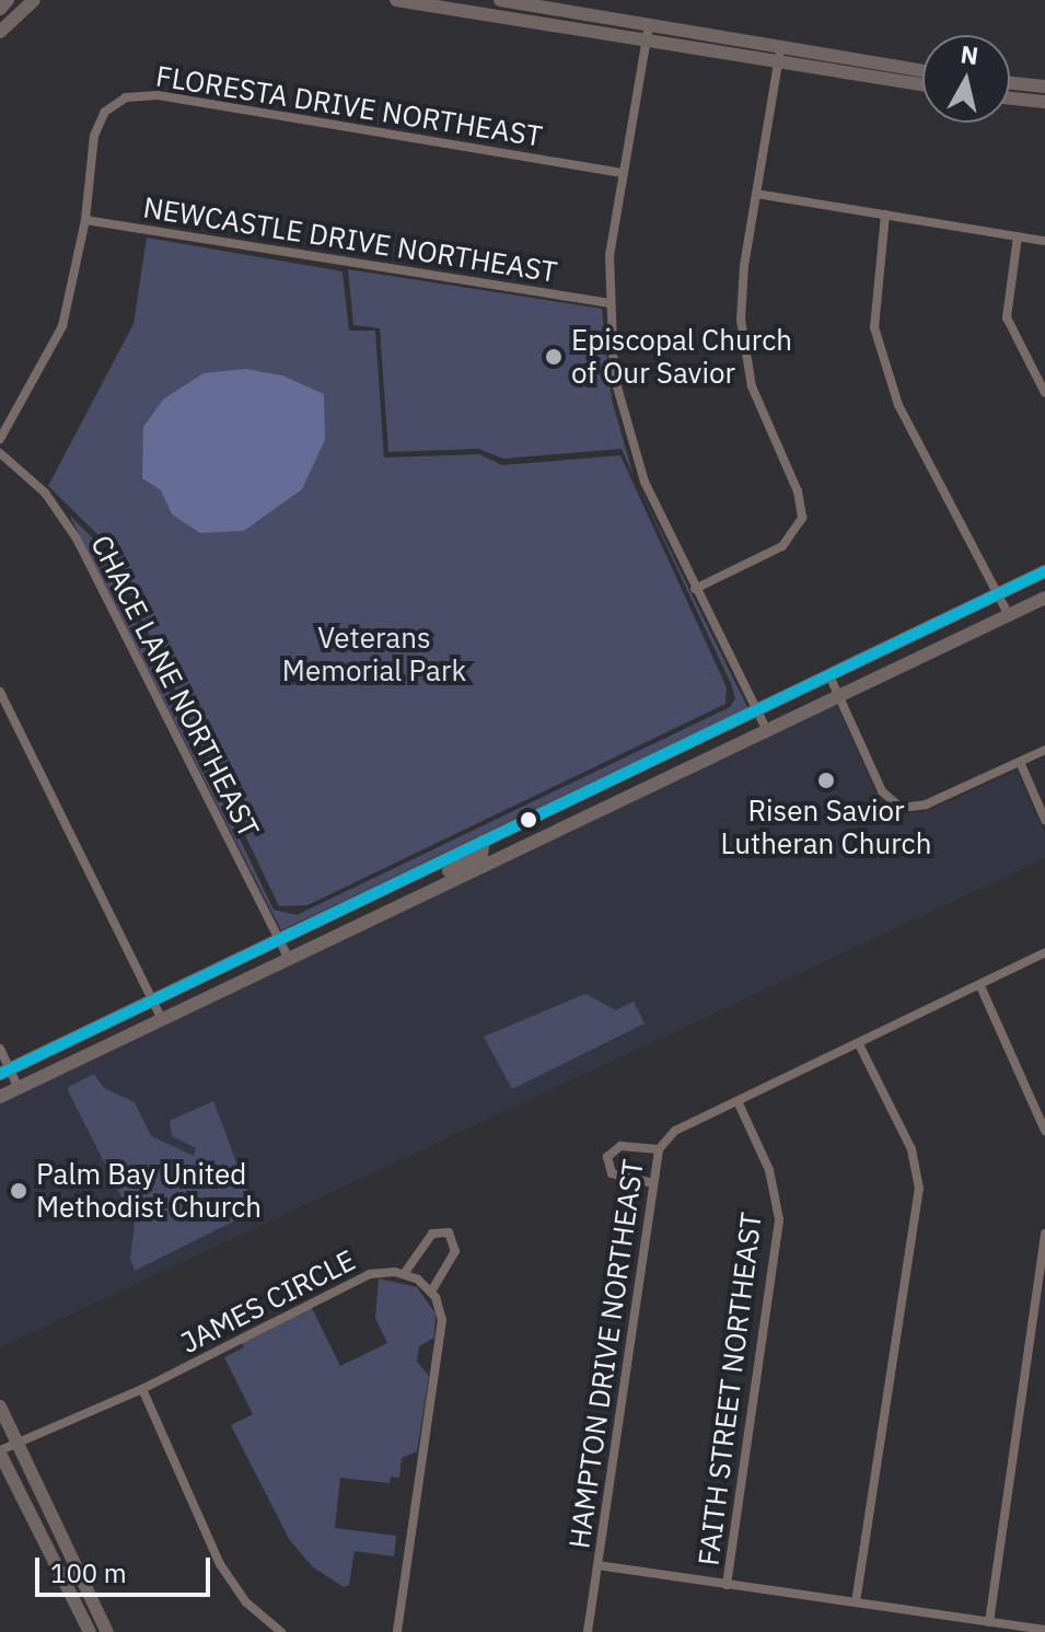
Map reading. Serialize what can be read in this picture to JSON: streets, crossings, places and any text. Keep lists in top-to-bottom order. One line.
{"streets":{"street":["FLORESTA DRIVE NORTHEAST","NEWCASTLE DRIVE NORTHEAST","CHACE LANE NORTHEAST","JAMES CIRCLE","HAMPTON DRIVE NORTHEAST","FAITH STREET NORTHEAST"]},"crossings":[["FLORESTA DRIVE NORTHEAST","NEWCASTLE DRIVE NORTHEAST"],["HAMPTON DRIVE NORTHEAST","FAITH STREET NORTHEAST"]],"parks":["Veterans Memorial Park"],"places":["Episcopal Church of Our Savior","Risen Savior Lutheran Church","Palm Bay United Methodist Church"],"scale_bar":"100 m","north":"top"}
